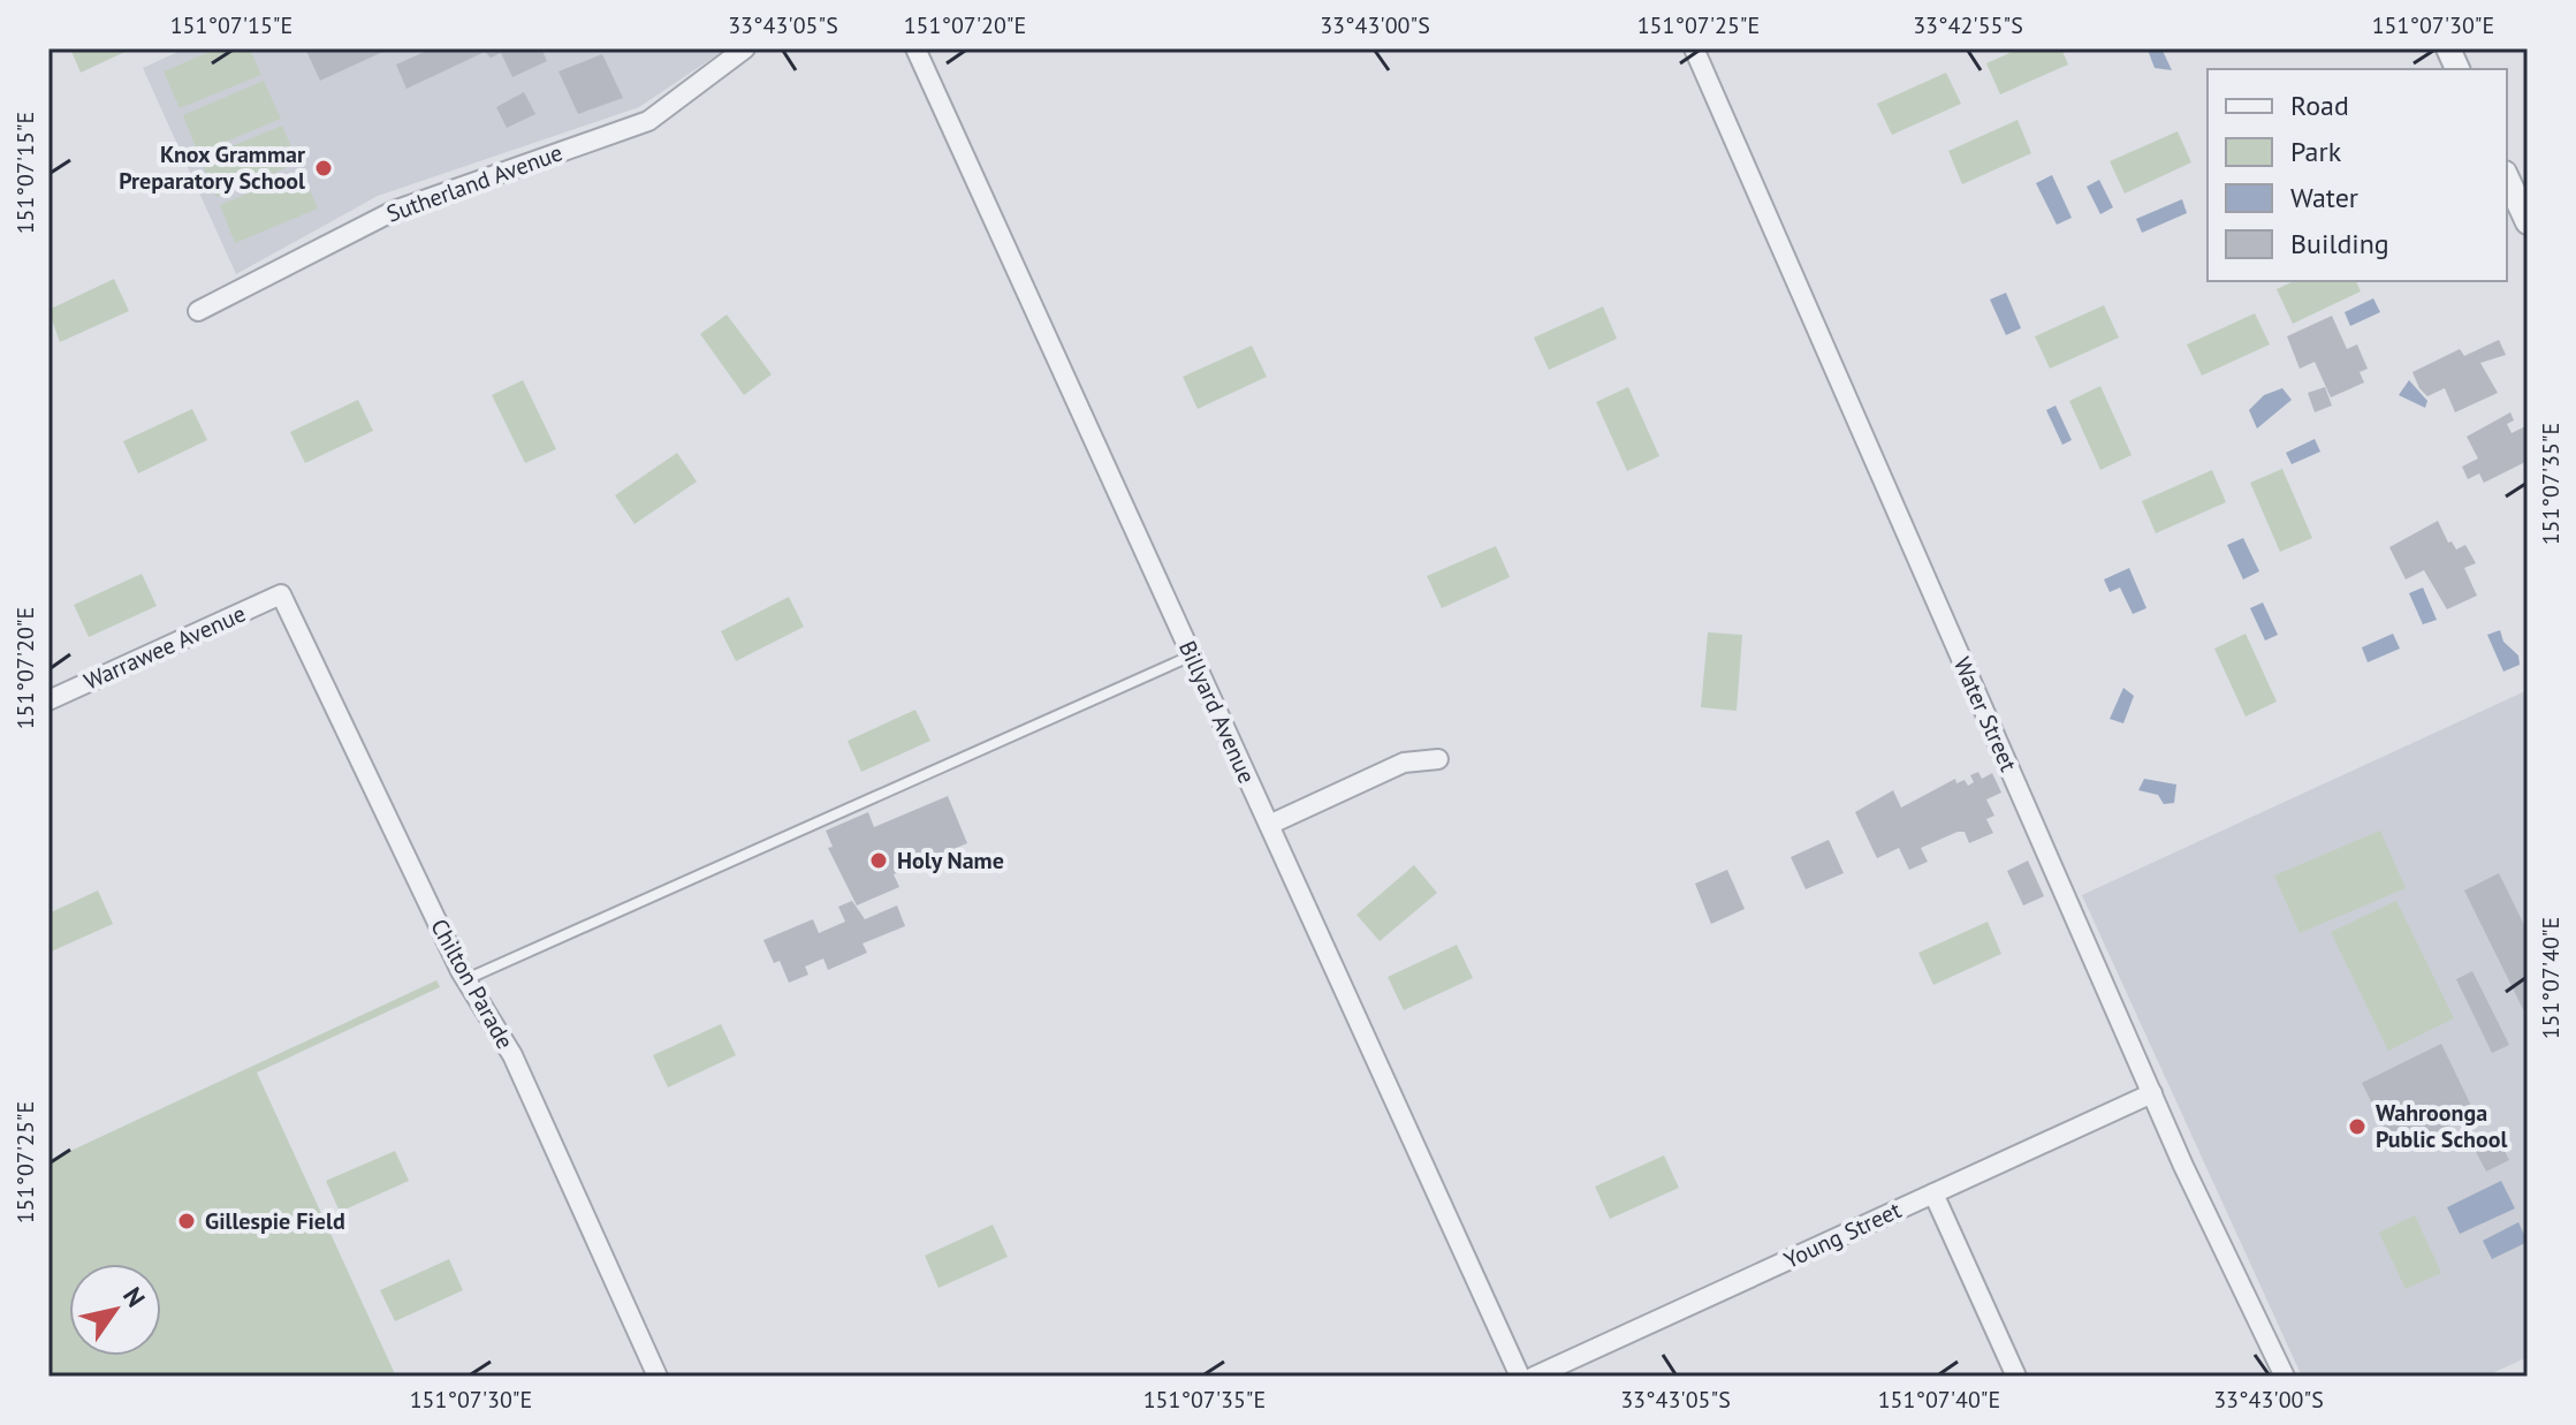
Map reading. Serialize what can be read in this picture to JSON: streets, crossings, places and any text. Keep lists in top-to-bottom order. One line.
{"streets":{"street":["Sutherland Avenue","Warrawee Avenue","Billyard Avenue","Water Street","Chilton Parade","Young Street"]},"crossings":[["Warrawee Avenue","Chilton Parade"],["Water Street","Young Street"]],"places":["Knox Grammar Preparatory School","Holy Name","Wahroonga Public School","Gillespie Field"],"legend":["Road","Park","Water","Building"],"north":"top right","coordinates":["151°07'15\"E","33°43'05\"S","151°07'20\"E","33°43'00\"S","151°07'25\"E","33°42'55\"S","151°07'30\"E","151°07'35\"E","151°07'40\"E"]}
